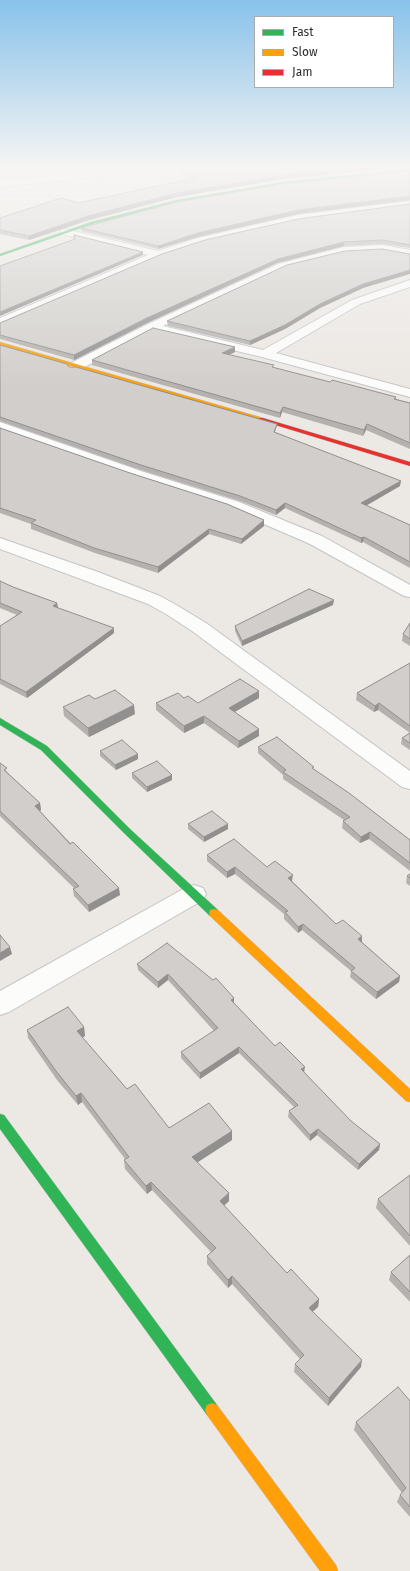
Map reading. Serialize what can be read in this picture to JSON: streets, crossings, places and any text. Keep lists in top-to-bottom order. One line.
{"legend":["Fast","Slow","Jam"]}
